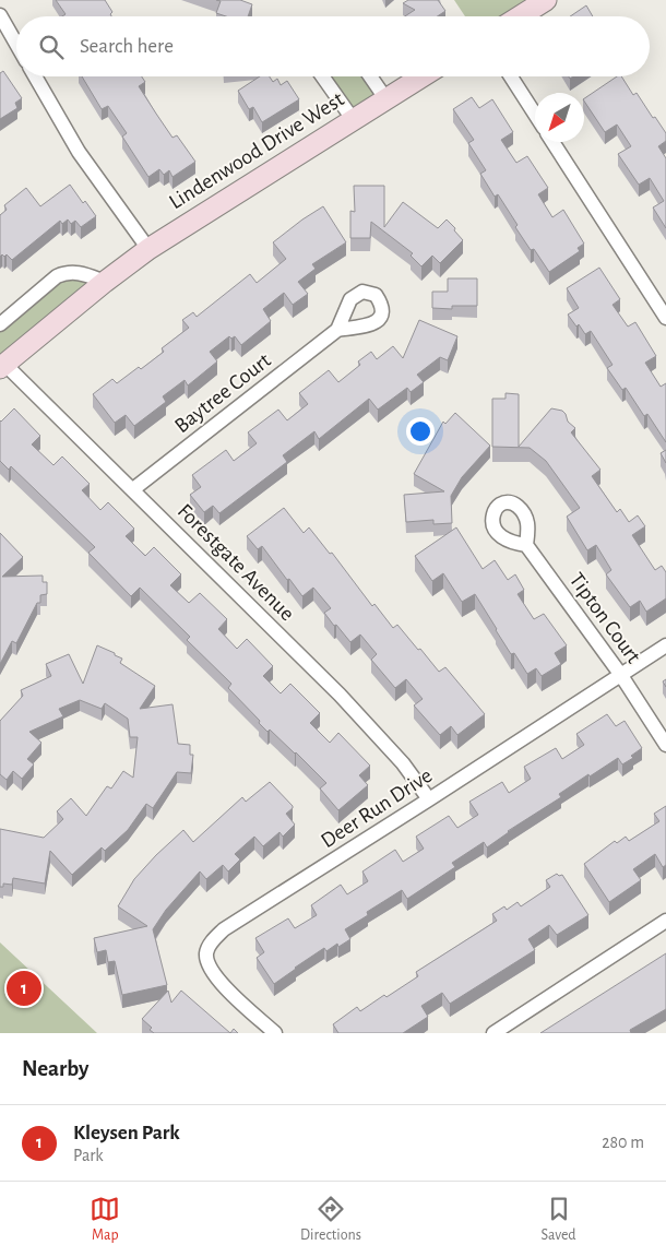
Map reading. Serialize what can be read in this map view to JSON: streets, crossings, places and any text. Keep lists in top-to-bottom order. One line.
{"streets":{"street":["Lindenwood Drive West","Baytree Court","Forestgate Avenue","Tipton Court","Deer Run Drive"]},"crossings":[["Lindenwood Drive West","Forestgate Avenue"],["Baytree Court","Forestgate Avenue"],["Forestgate Avenue","Deer Run Drive"],["Tipton Court","Deer Run Drive"]],"north":"bottom left","page":{"search":"Search here","pins":"1","heading":"Nearby","list":[{"mark":"1","name":"Kleysen Park","note":"Park","value":"280 m"}],"nav":["Map","Directions","Saved"]}}
